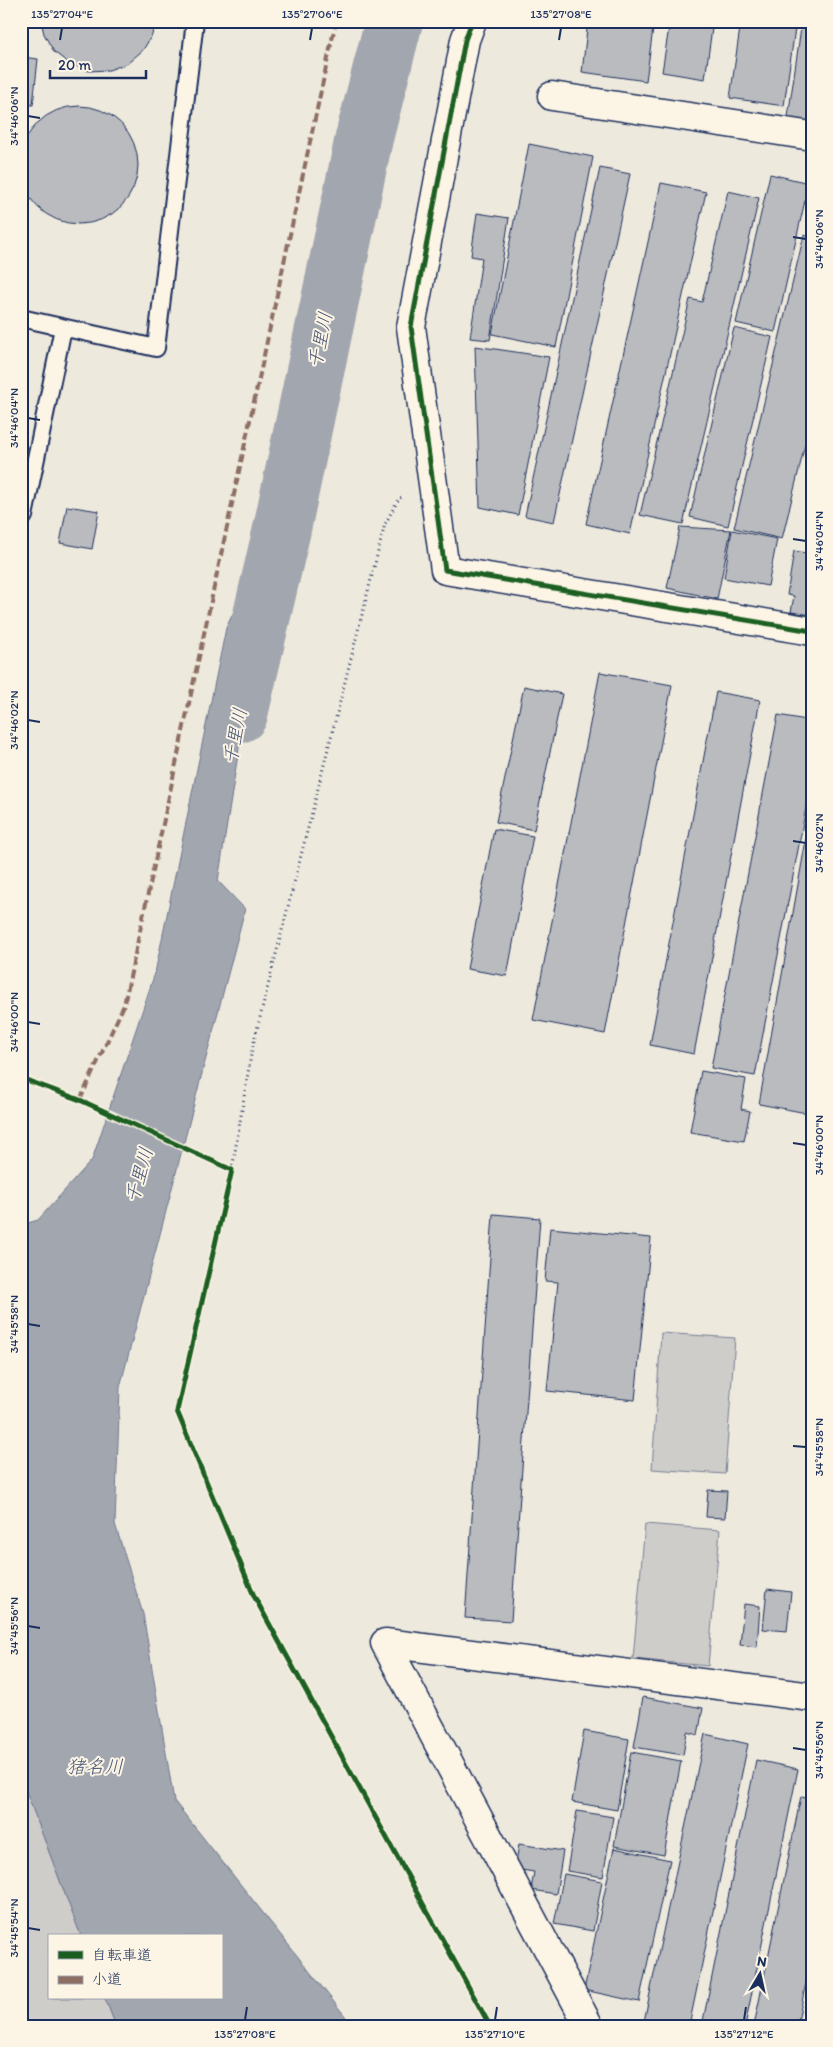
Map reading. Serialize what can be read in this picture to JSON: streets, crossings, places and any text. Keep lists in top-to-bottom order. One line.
{"water":["千里川","猪名川"],"legend":["自転車道","小道"],"scale_bar":"20 m","north":"top","coordinates":["135°27'04\"E","135°27'06\"E","135°27'08\"E","34°46'06\"N","34°46'04\"N","34°46'02\"N","34°46'00\"N","34°45'58\"N","34°45'56\"N","34°45'54\"N","135°27'10\"E","135°27'12\"E"]}
